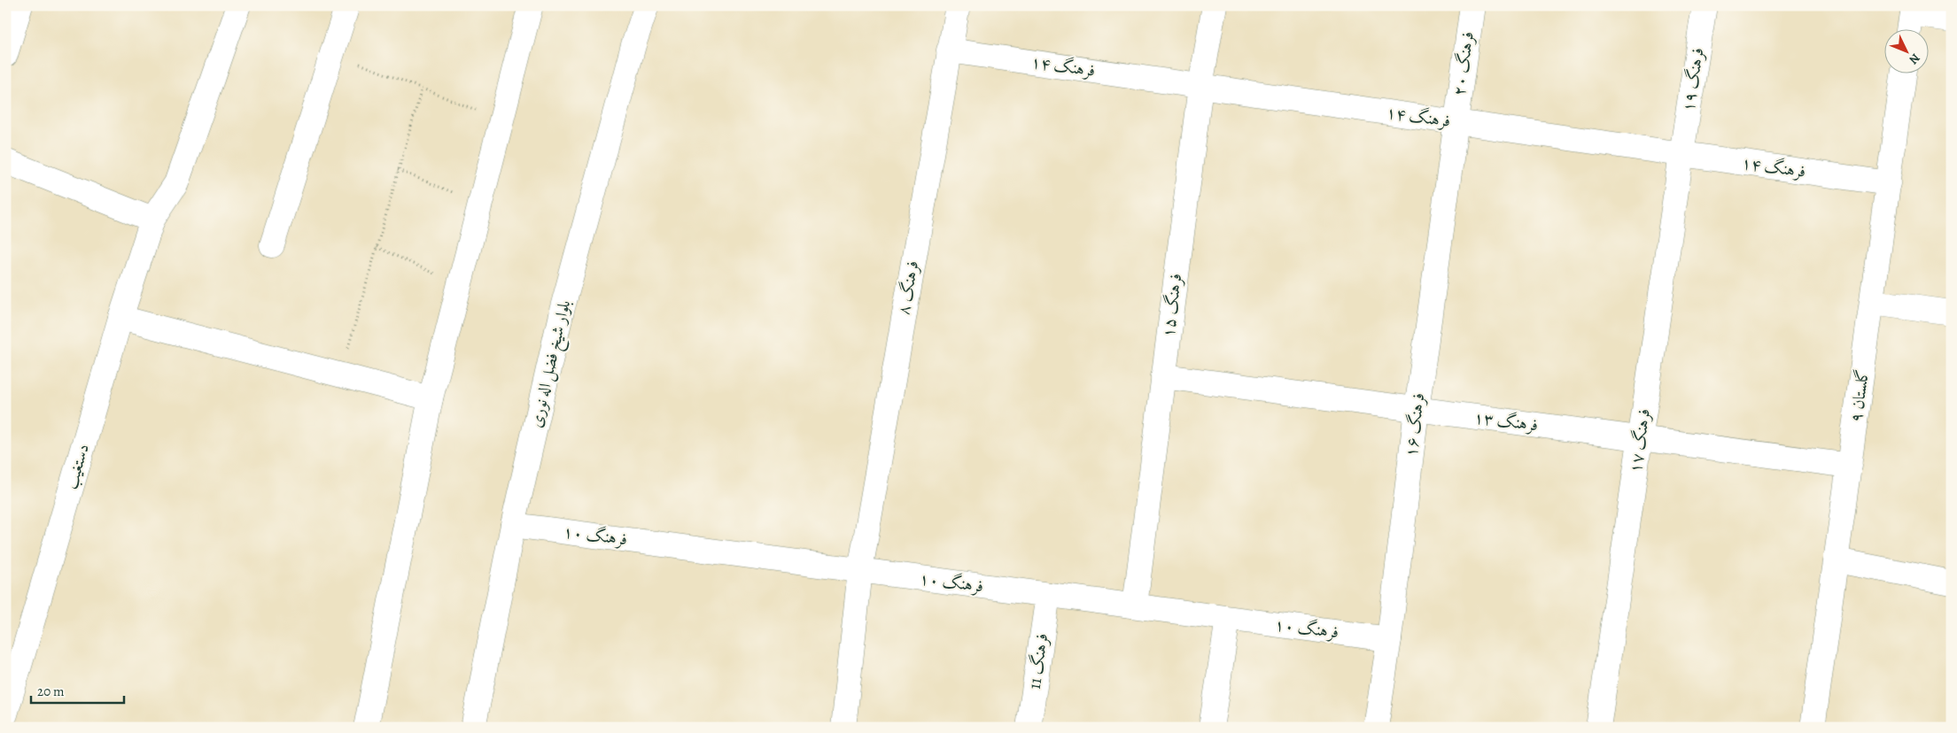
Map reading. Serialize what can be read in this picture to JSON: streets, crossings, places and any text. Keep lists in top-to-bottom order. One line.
{"streets":{"street":["فرهنگ ۲۰","فرهنگ ۱۴","فرهنگ ۱۹","فرهنگ ۸","فرهنگ ۱۵","بلوار شیخ فضل اله نوری","گلستان ۹","فرهنگ ۱۳","فرهنگ ۱۶","فرهنگ ۱۷","دستغیب","فرهنگ ۱۰","فرهنگ 11"]},"crossings":[["فرهنگ ۲۰","فرهنگ ۱۴"],["فرهنگ ۲۰","فرهنگ ۱۶"],["فرهنگ ۱۴","فرهنگ ۱۹"],["فرهنگ ۱۴","فرهنگ ۸"],["فرهنگ ۱۴","فرهنگ ۱۵"],["فرهنگ ۱۴","گلستان ۹"],["فرهنگ ۱۴","فرهنگ ۱۶"],["فرهنگ ۱۴","فرهنگ ۱۷"],["فرهنگ ۱۹","فرهنگ ۱۷"],["فرهنگ ۸","فرهنگ ۱۰"],["فرهنگ ۱۵","فرهنگ ۱۳"],["فرهنگ ۱۵","فرهنگ ۱۰"],["بلوار شیخ فضل اله نوری","فرهنگ ۱۰"],["گلستان ۹","فرهنگ ۱۳"],["فرهنگ ۱۳","فرهنگ ۱۶"],["فرهنگ ۱۳","فرهنگ ۱۷"],["فرهنگ ۱۶","فرهنگ ۱۰"],["فرهنگ ۱۰","فرهنگ 11"]],"scale_bar":"20 m","north":"bottom right"}
